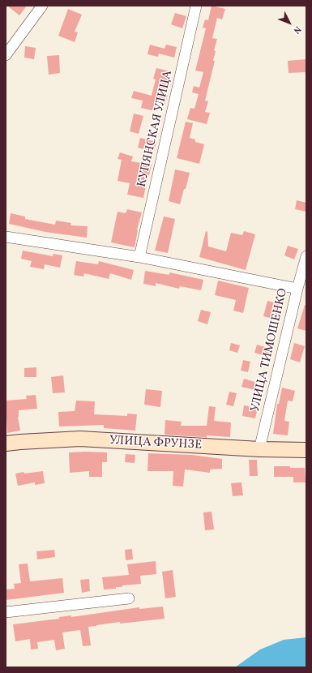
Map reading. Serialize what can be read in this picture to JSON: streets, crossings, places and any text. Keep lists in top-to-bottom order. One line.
{"streets":{"street":["КУПЯНСКАЯ УЛИЦА","УЛИЦА ТИМОШЕНКО","УЛИЦА ФРУНЗЕ"]},"crossings":[["УЛИЦА ТИМОШЕНКО","УЛИЦА ФРУНЗЕ"]],"north":"bottom right"}
